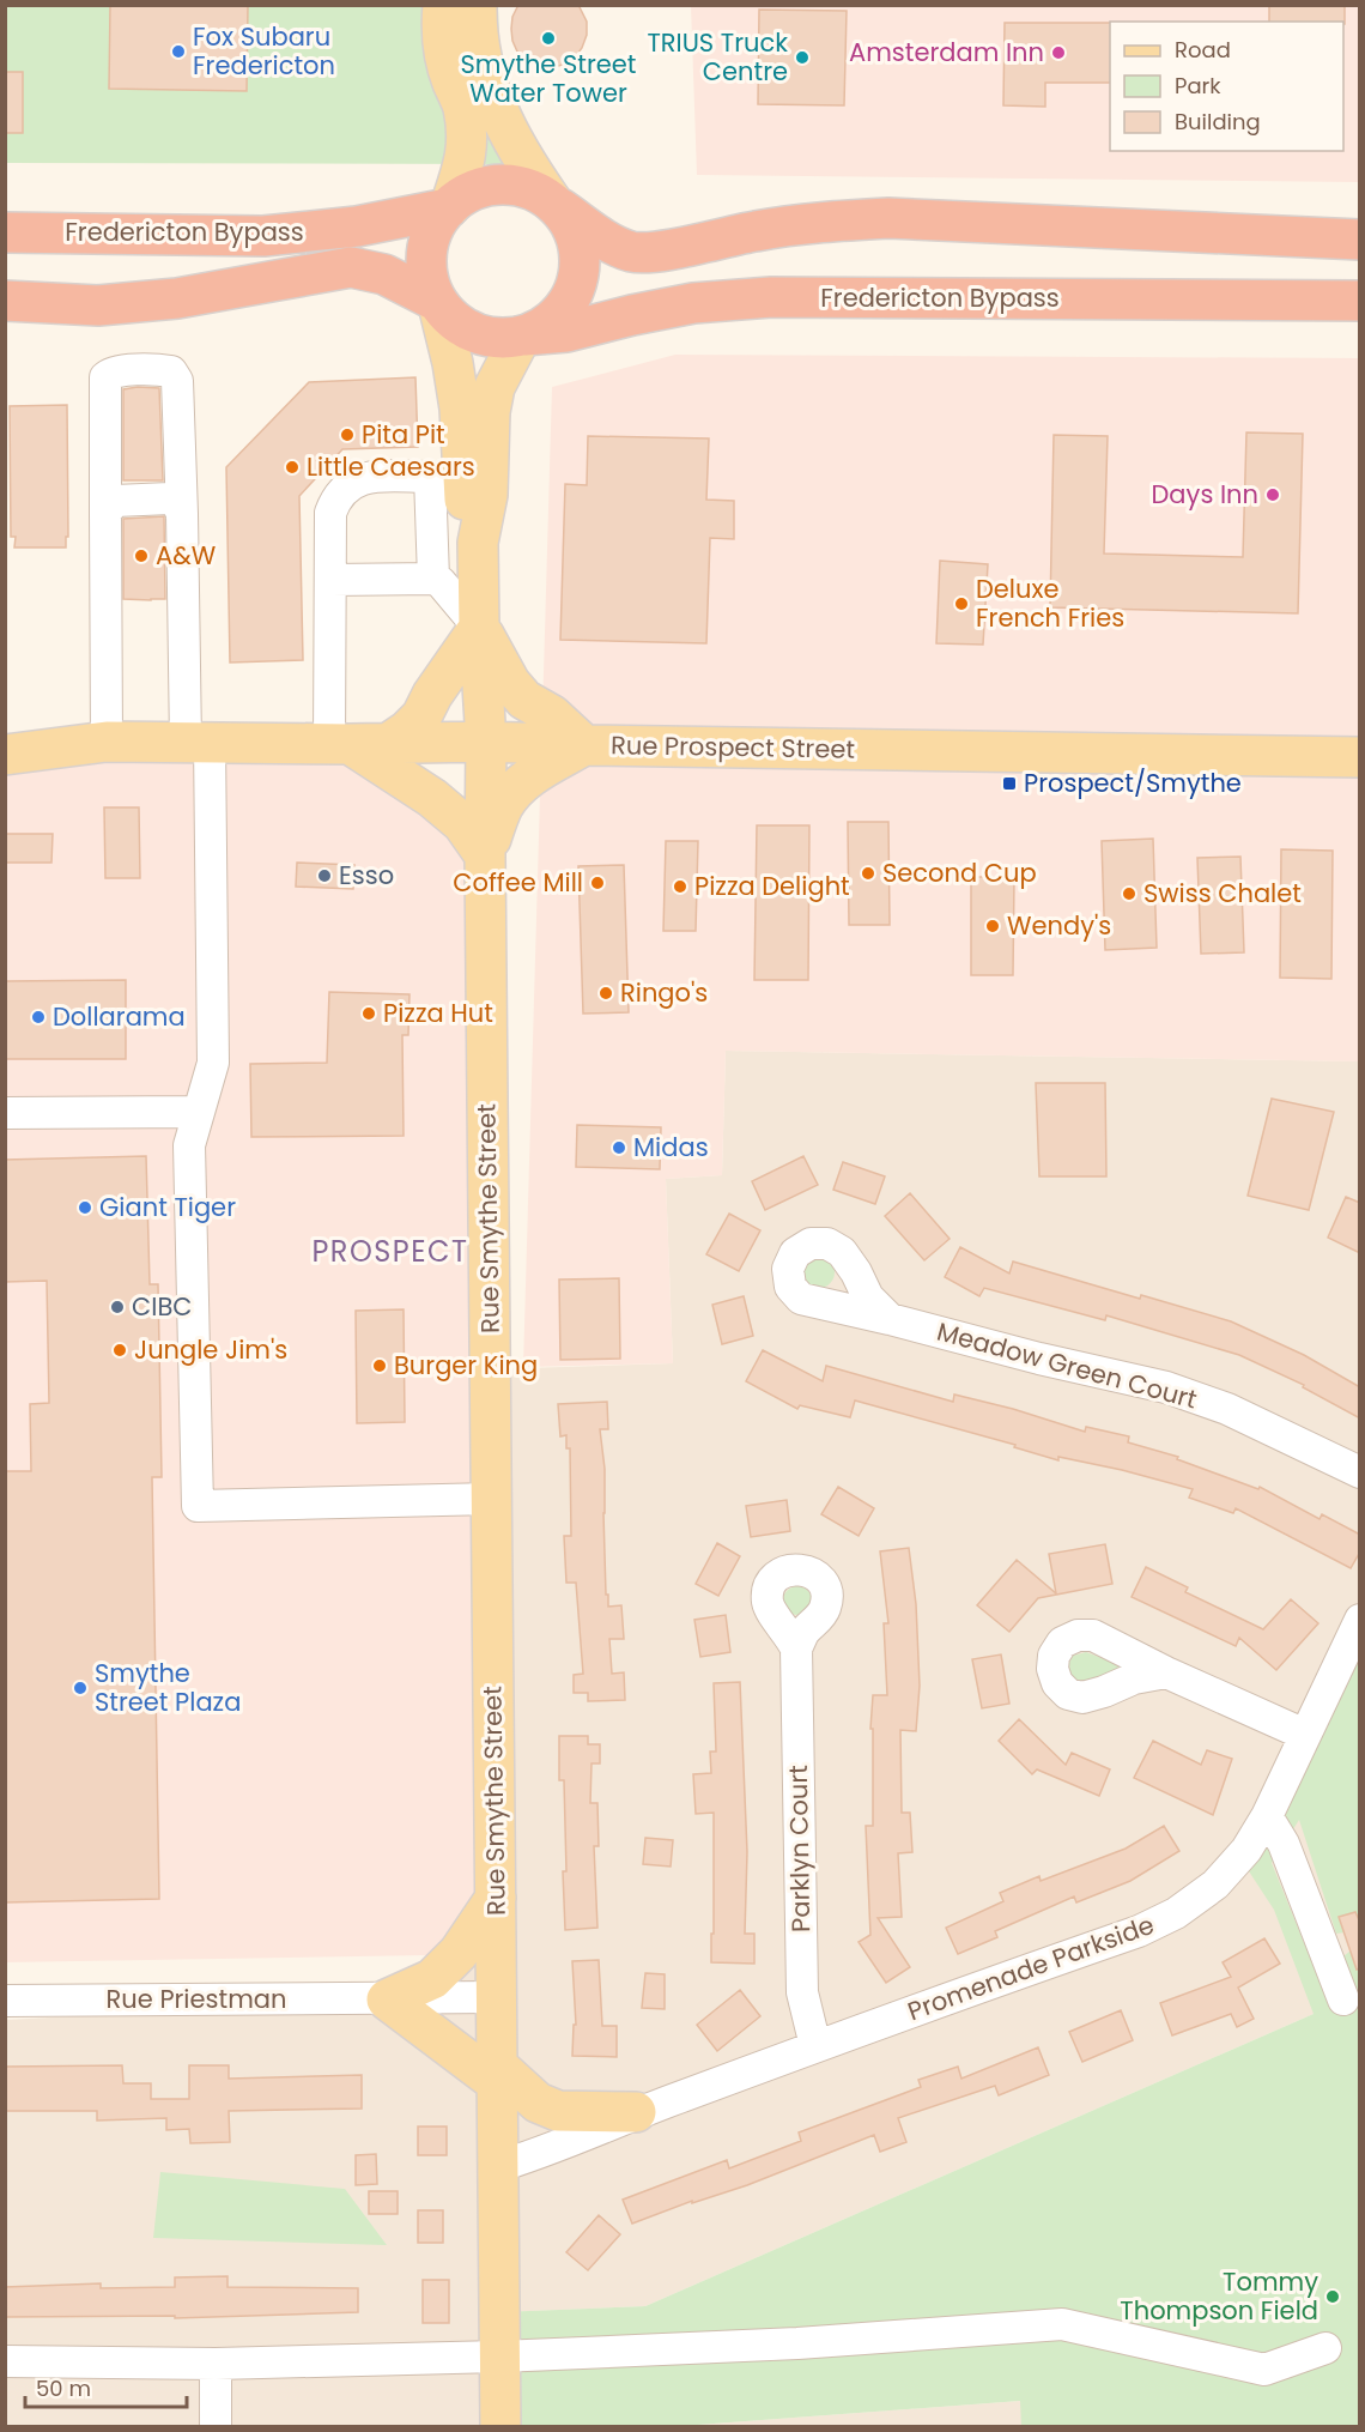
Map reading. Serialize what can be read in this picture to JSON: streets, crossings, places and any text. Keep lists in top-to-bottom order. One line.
{"streets":{"highway":["Fredericton Bypass"],"main road":["Rue Prospect Street","Rue Smythe Street"],"street":["Meadow Green Court","Parklyn Court","Promenade Parkside","Rue Priestman"]},"crossings":[["Fredericton Bypass","Rue Smythe Street"],["Rue Prospect Street","Rue Smythe Street"],["Rue Smythe Street","Promenade Parkside"],["Rue Smythe Street","Rue Priestman"],["Parklyn Court","Promenade Parkside"]],"districts":["PROSPECT"],"places":{"other":["Smythe Street Water Tower","Fox Subaru Fredericton","Amsterdam Inn","TRIUS Truck Centre","Pita Pit","Little Caesars","Days Inn","A&W","Deluxe French Fries","Second Cup","Esso","Coffee Mill","Pizza Delight","Swiss Chalet","Wendy's","Ringo's","Pizza Hut","Dollarama","Midas","Giant Tiger","CIBC","Jungle Jim's","Burger King","Smythe Street Plaza","Tommy Thompson Field"],"transit":["Prospect/Smythe"]},"legend":["Road","Park","Building"],"scale_bar":"50 m"}
